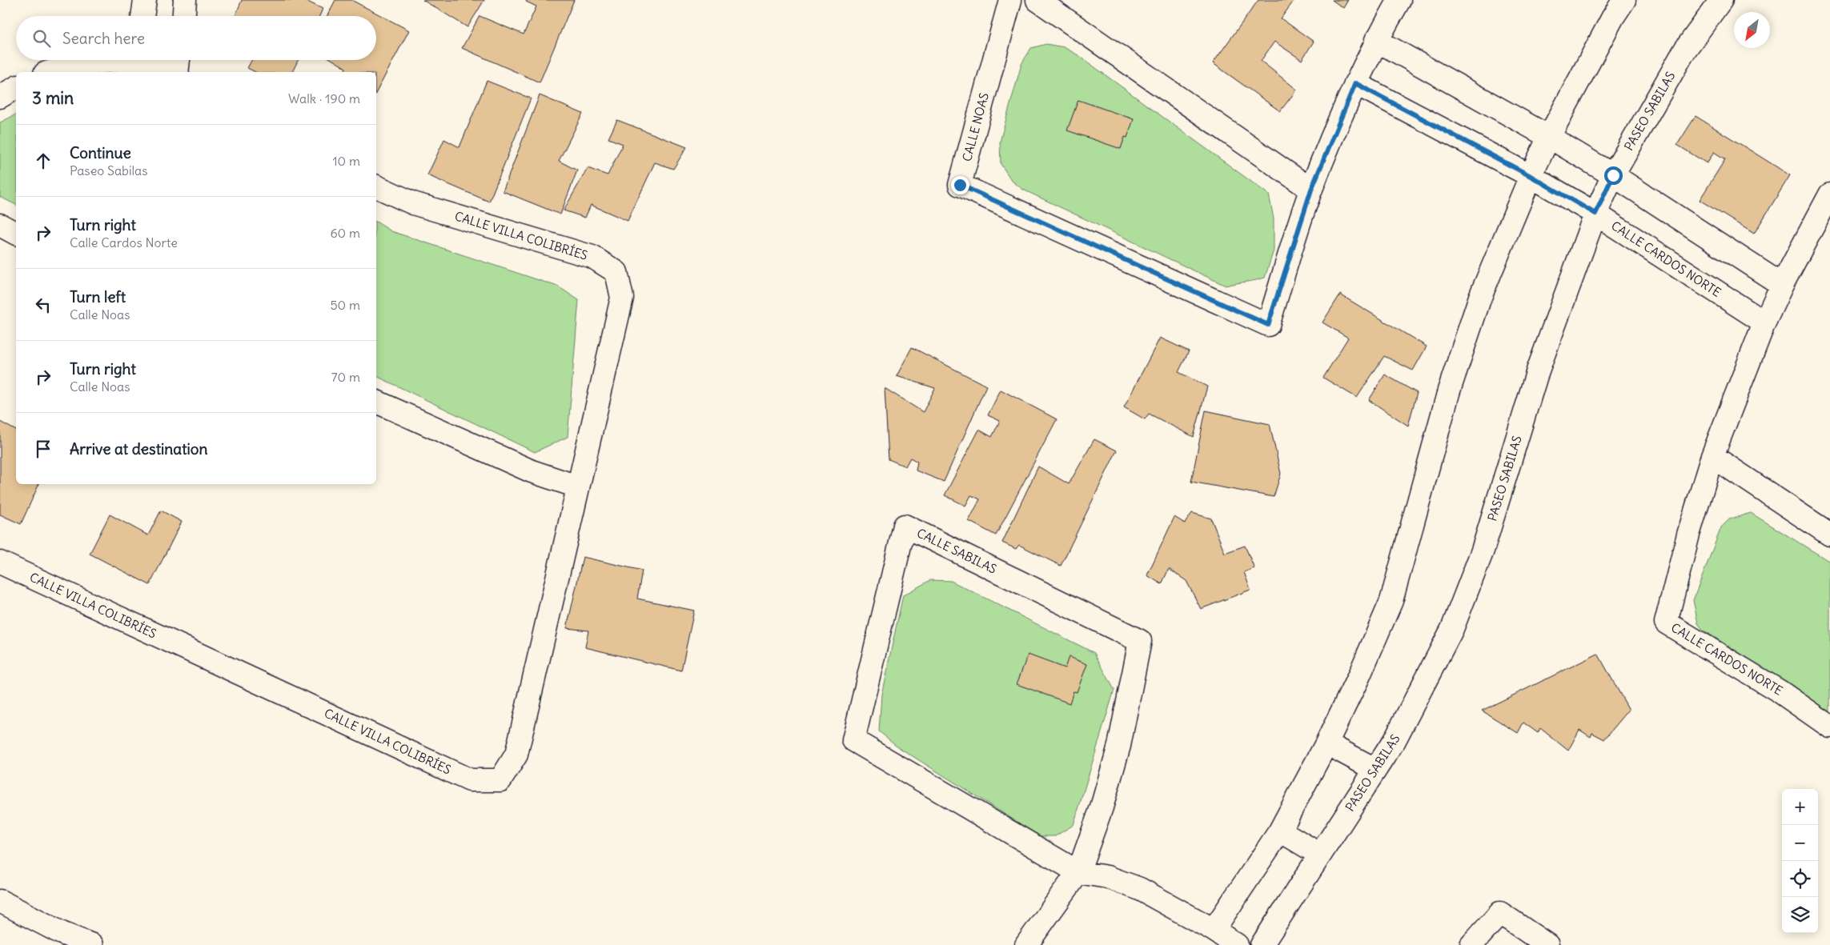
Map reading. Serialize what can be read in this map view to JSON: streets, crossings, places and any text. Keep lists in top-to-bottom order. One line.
{"streets":{"street":["PASEO SABILAS","CALLE NOAS","CALLE VILLA COLIBRÍES","CALLE CARDOS NORTE","CALLE SABILAS"]},"crossings":[["PASEO SABILAS","CALLE CARDOS NORTE"],["CALLE NOAS","CALLE CARDOS NORTE"]],"north":"bottom left","page":{"search":"Search here","heading":["3 min","Walk · 190 m"],"list":[["Continue","Paseo Sabilas","10 m"],["Turn right","Calle Cardos Norte","60 m"],["Turn left","Calle Noas","50 m"],["Turn right","Calle Noas","70 m"],"Arrive at destination"],"map_buttons":["+","−"]}}
